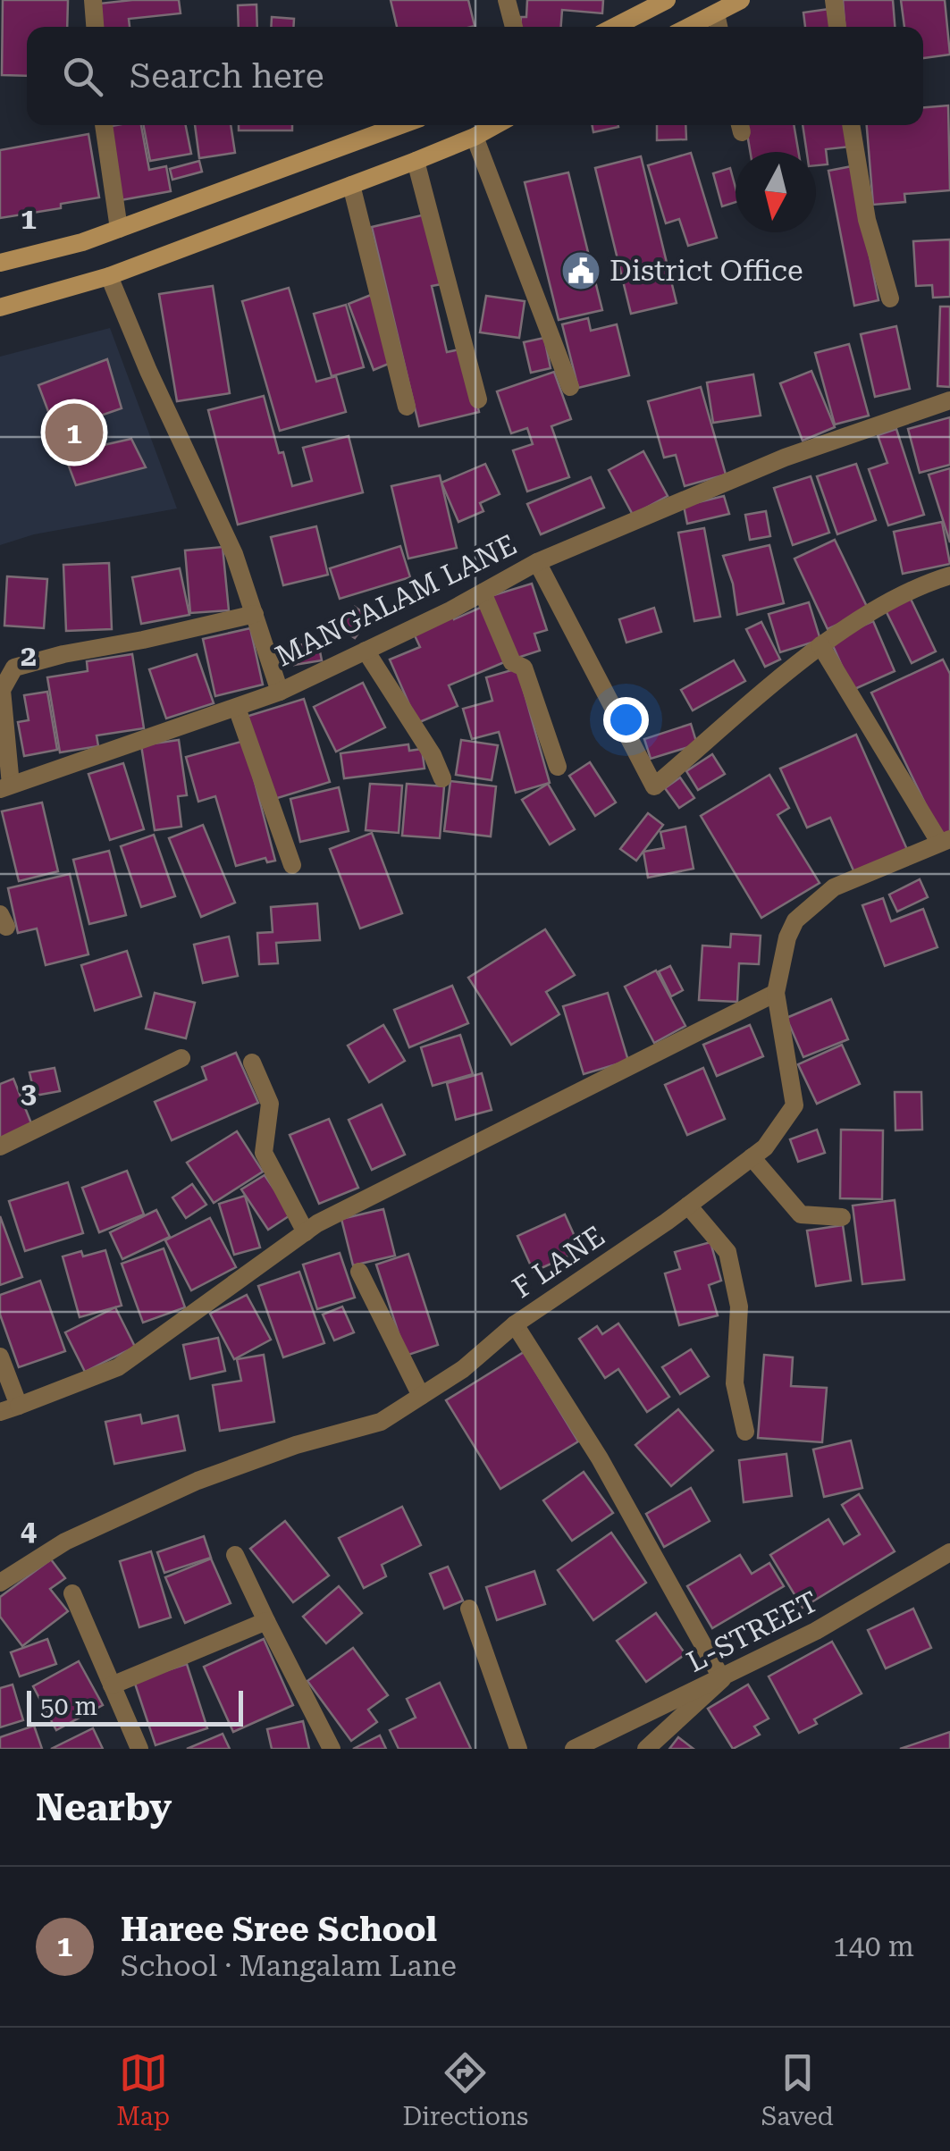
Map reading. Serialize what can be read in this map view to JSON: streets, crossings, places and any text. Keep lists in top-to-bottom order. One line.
{"streets":{"street":["MANGALAM LANE","F LANE","L-STREET"]},"places":{"public building":["District Office"]},"scale_bar":"50 m","north":"bottom","page":{"search":"Search here","pins":"1","scale":"50 m","heading":"Nearby","list":[{"mark":"1","name":"Haree Sree School","note":"School · Mangalam Lane","value":"140 m"}],"nav":["Map","Directions","Saved"]},"grid":{"rows":["1","2","3","4"]}}
